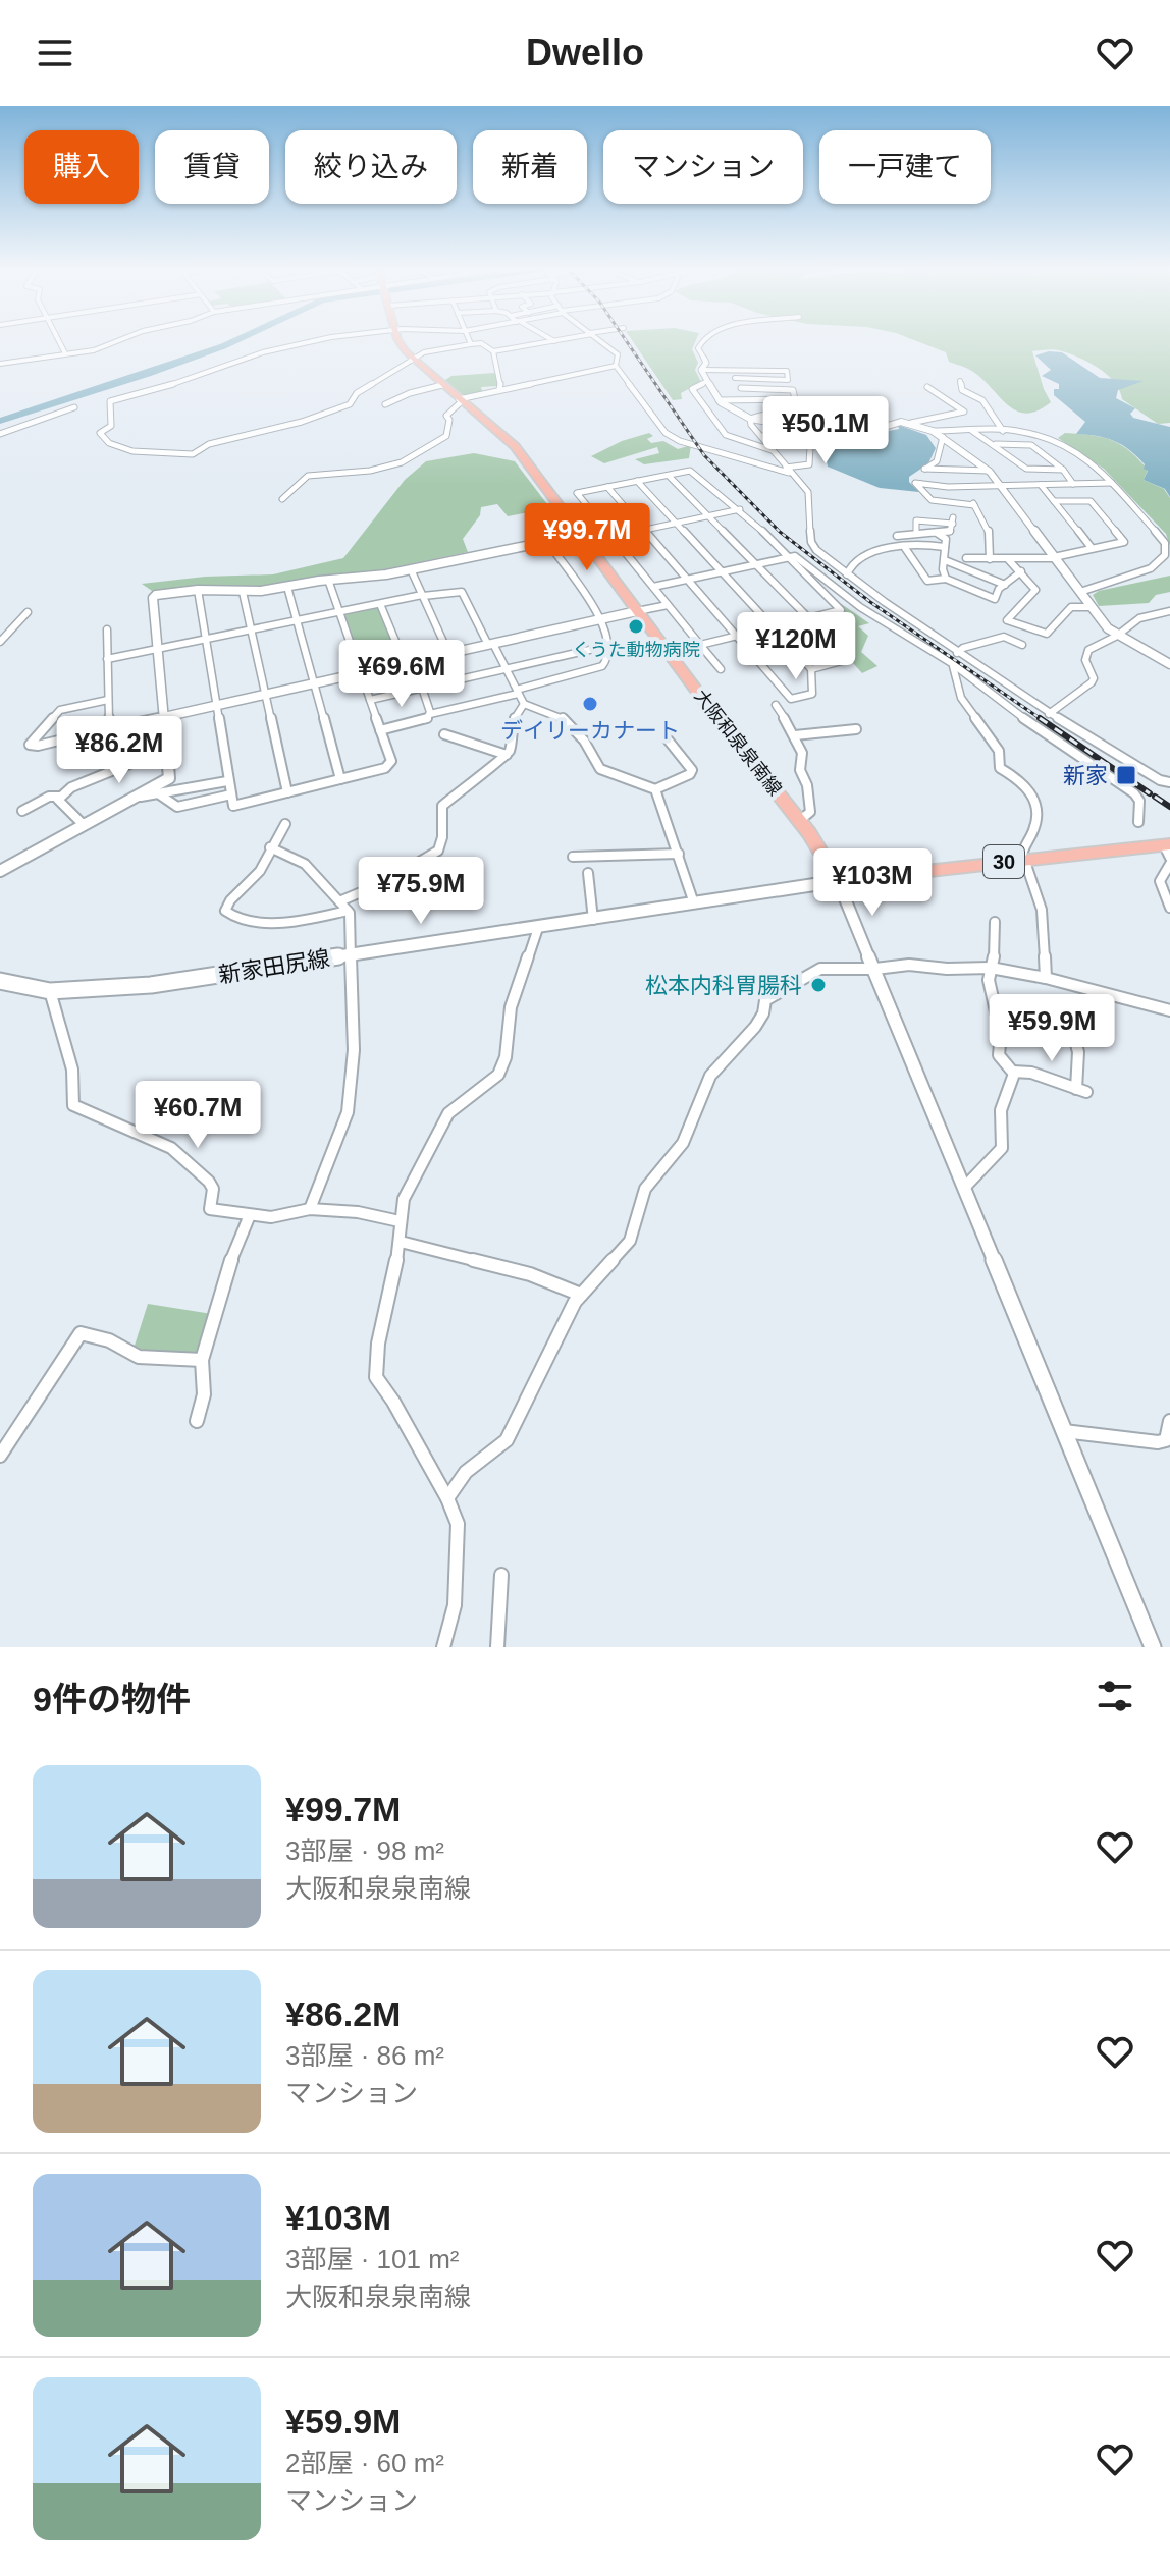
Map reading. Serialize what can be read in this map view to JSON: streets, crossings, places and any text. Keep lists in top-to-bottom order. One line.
{"streets":{"main road":["大阪和泉泉南線","30","新家田尻線"]},"crossings":[["大阪和泉泉南線","30"],["大阪和泉泉南線","新家田尻線"],["30","新家田尻線"]],"places":{"other":["くうた動物病院","デイリーカナート","松本内科胃腸科"],"transit":["新家"]},"page":{"header":"Dwello","chip":["購入","賃貸","絞り込み","新着","マンション","一戸建て"],"price":["¥50.1M","¥99.7M","¥120M","¥69.6M","¥86.2M","¥103M","¥75.9M","¥59.9M","¥60.7M"],"heading":"9件の物件","list":[{"name":"¥99.7M","note":"3部屋 · 98 m² · 大阪和泉泉南線"},{"name":"¥86.2M","note":"3部屋 · 86 m² · マンション"},{"name":"¥103M","note":"3部屋 · 101 m² · 大阪和泉泉南線"},{"name":"¥59.9M","note":"2部屋 · 60 m² · マンション"}]}}
